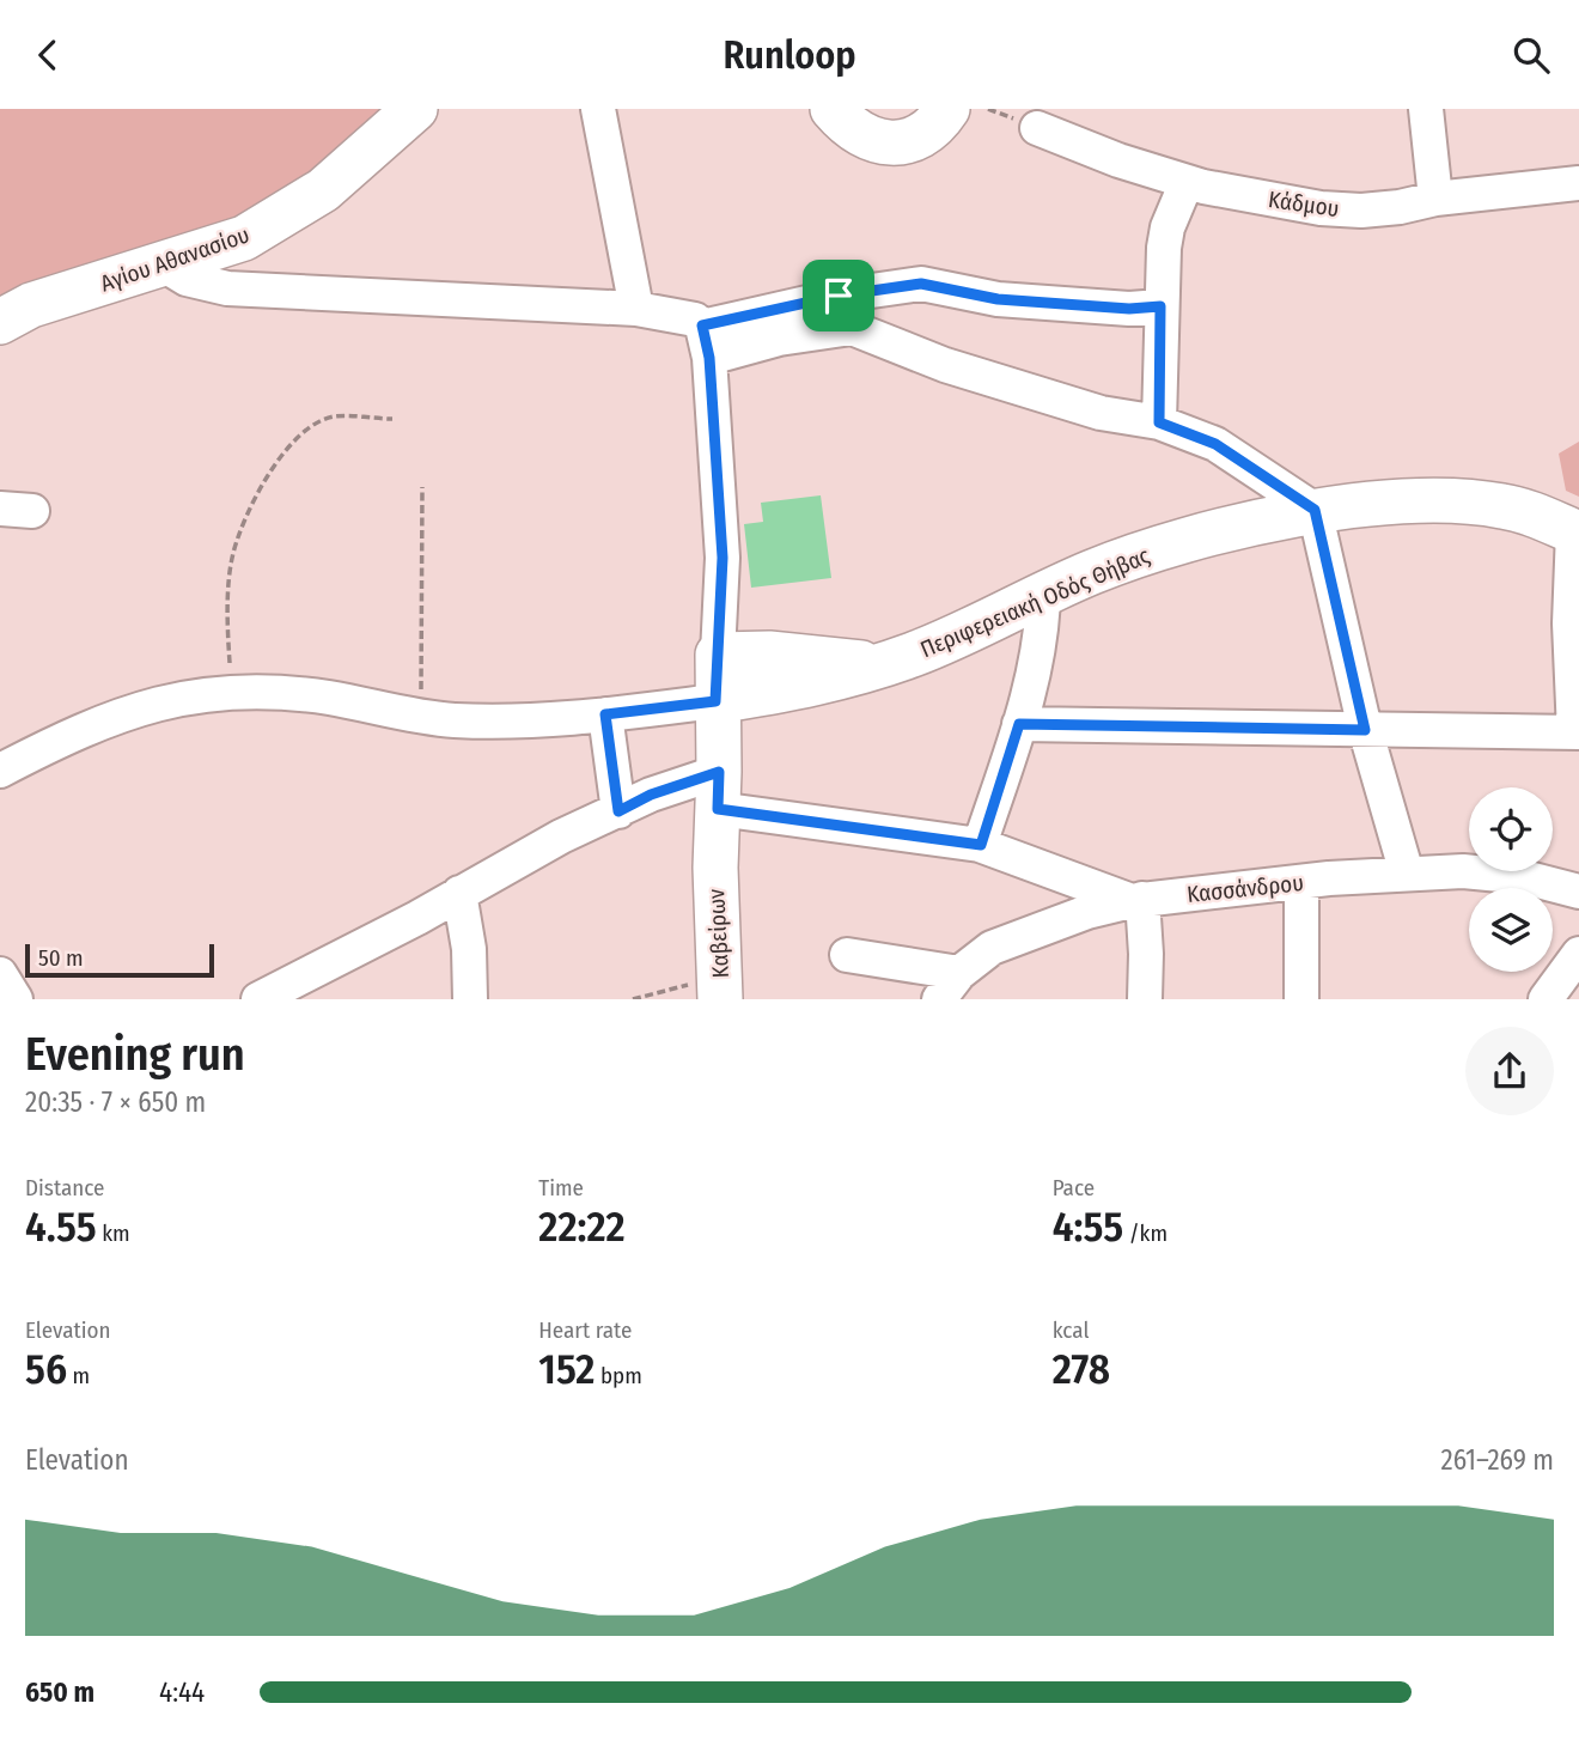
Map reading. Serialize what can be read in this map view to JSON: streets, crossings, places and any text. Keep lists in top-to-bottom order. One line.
{"streets":{"main road":["Αγίου Αθανασίου","Περιφερειακή Οδός Θήβας","Καβείρων"],"street":["Κάδμου","Κασσάνδρου"]},"crossings":[["Περιφερειακή Οδός Θήβας","Καβείρων"]],"scale_bar":"50 m","page":{"header":"Runloop","scale":"50 m","heading":["Evening run","20:35 · 7 × 650 m"],"stats":[["Distance","4.55 km"],["Time","22:22"],["Pace","4:55 /km"],["Elevation","56 m"],["Heart rate","152 bpm"],["kcal","278"]],"chart":["Elevation","261–269 m"],"list":[{"name":"650 m","note":"4:44"}]}}
